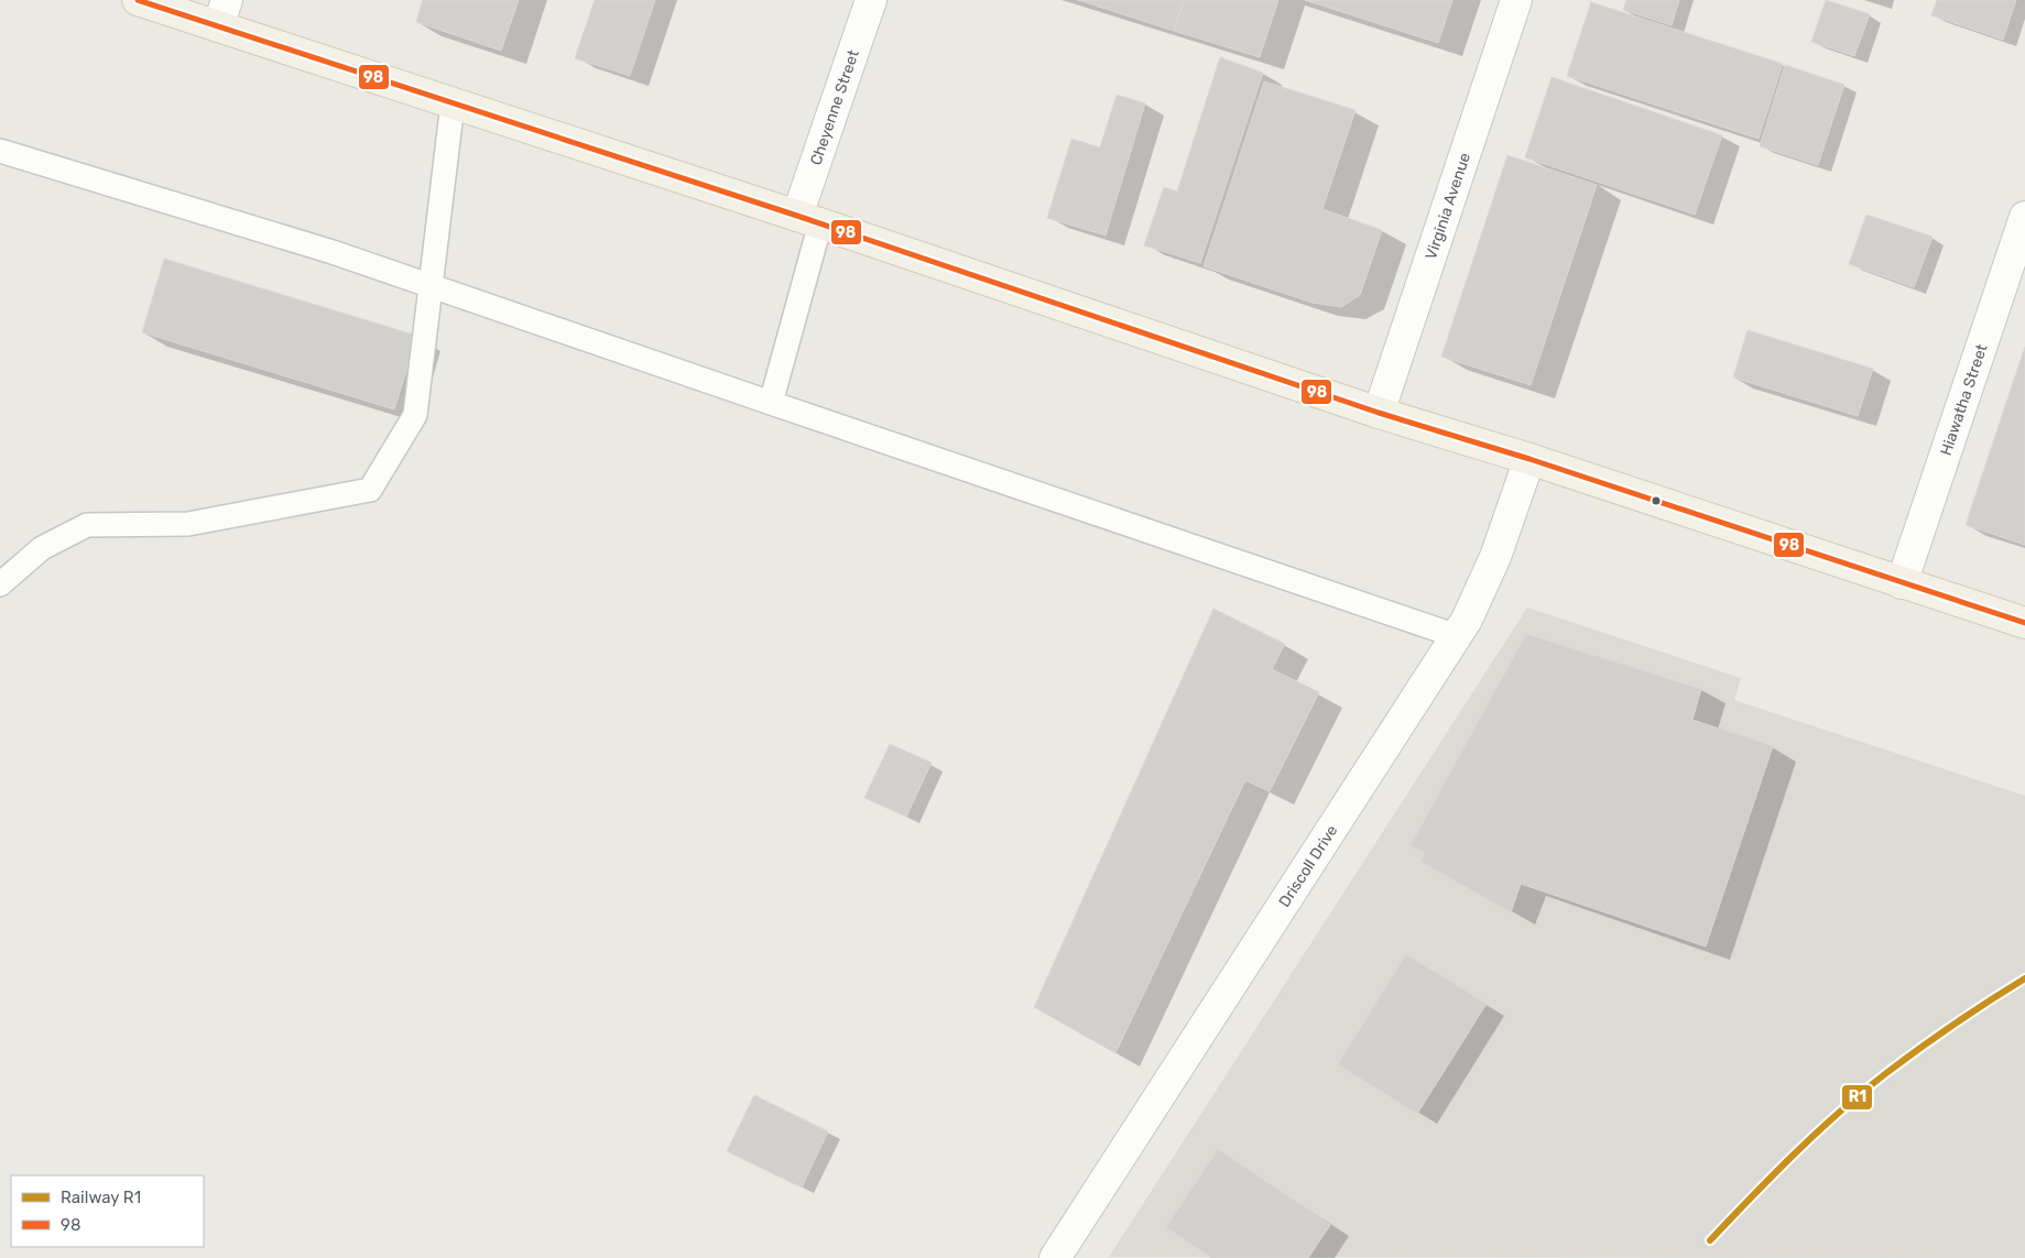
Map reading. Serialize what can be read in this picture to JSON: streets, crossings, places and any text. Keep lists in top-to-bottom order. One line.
{"streets":{"street":["Cheyenne Street","Virginia Avenue","Hiawatha Street","Driscoll Drive"]},"lines":["transit line 98","rail line R1"],"legend":["Railway R1","98"]}
